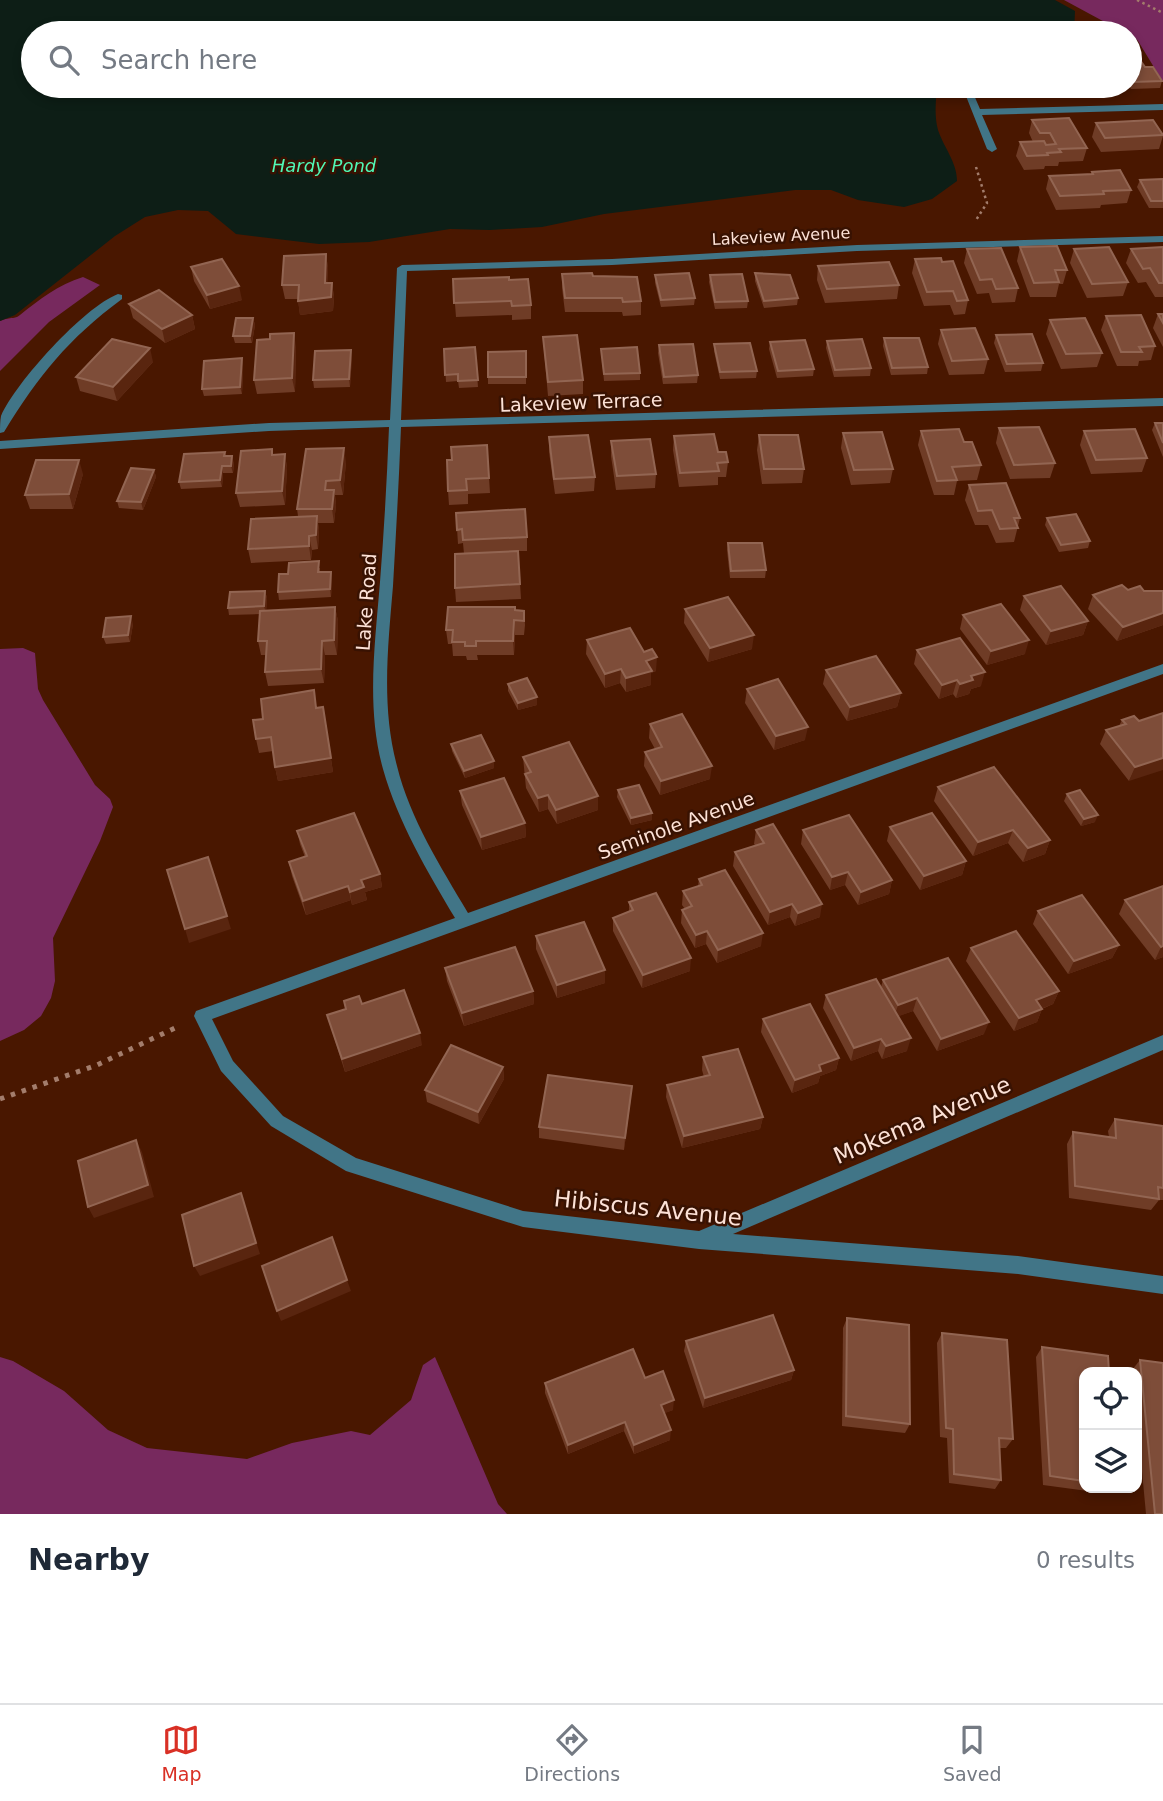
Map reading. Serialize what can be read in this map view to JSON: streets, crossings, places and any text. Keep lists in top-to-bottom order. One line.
{"streets":{"street":["Lakeview Avenue","Lakeview Terrace","Lake Road","Seminole Avenue","Mokema Avenue","Hibiscus Avenue"]},"crossings":[["Lakeview Avenue","Lake Road"],["Lakeview Terrace","Lake Road"],["Lake Road","Seminole Avenue"],["Seminole Avenue","Hibiscus Avenue"],["Mokema Avenue","Hibiscus Avenue"]],"water":["Hardy Pond"],"page":{"search":"Search here","heading":["Nearby","0 results"],"nav":["Map","Directions","Saved"]}}
